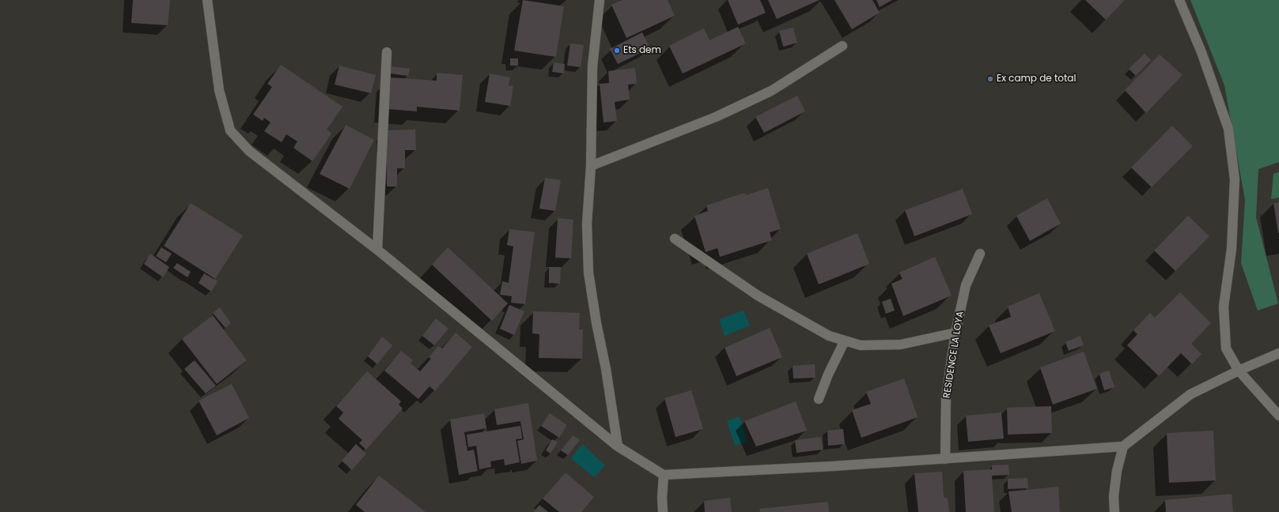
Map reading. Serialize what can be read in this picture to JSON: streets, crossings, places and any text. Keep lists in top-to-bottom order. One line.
{"streets":{"street":["RESIDENCE LA LOYA"]},"places":["Ets dem","Ex camp de total"]}
